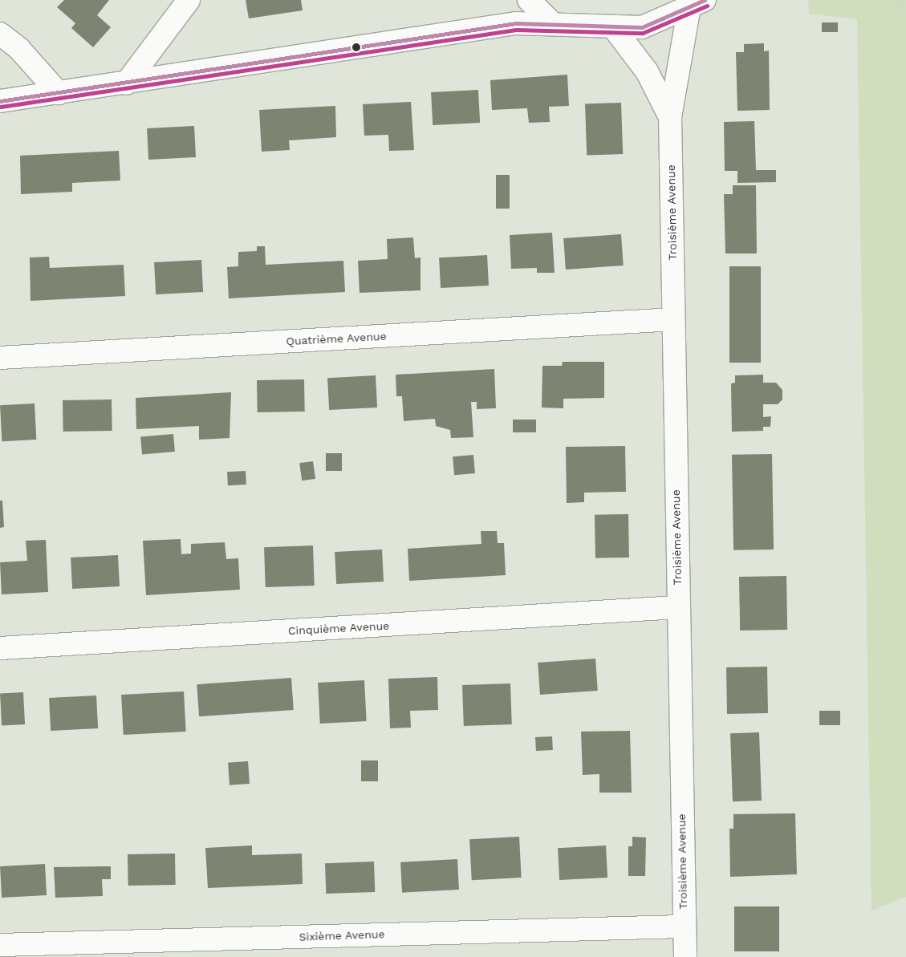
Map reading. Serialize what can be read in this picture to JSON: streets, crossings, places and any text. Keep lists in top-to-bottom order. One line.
{"streets":{"street":["Troisième Avenue","Quatrième Avenue","Cinquième Avenue","Sixième Avenue"]},"crossings":[["Troisième Avenue","Quatrième Avenue"],["Troisième Avenue","Cinquième Avenue"],["Troisième Avenue","Sixième Avenue"]]}
